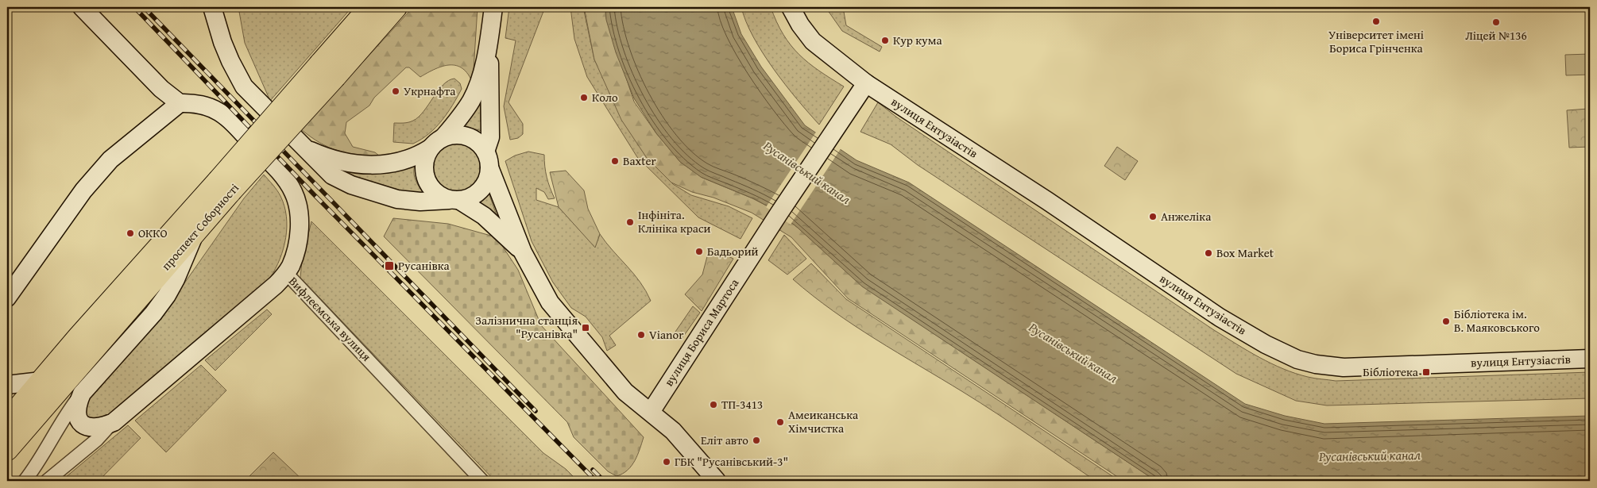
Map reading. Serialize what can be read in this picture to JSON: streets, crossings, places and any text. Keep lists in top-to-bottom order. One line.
{"streets":{"highway":["проспект Соборності"],"street":["вулиця Ентузіастів","Вифлеємська вулиця","вулиця Бориса Мартоса"]},"crossings":[["вулиця Ентузіастів","вулиця Бориса Мартоса"]],"water":["Русанівський канал"],"places":{"other":["Університет імені Бориса Грінченка","Ліцей №136","Кур кума","Укрнафта","Коло","Baxter","Анжеліка","Інфініта. Клініка краси","ОККО","Бадьорий","Box Market","Бібліотека ім. В. Маяковського","Vianor","ТП-3413","Амеиканська Хімчистка","Еліт авто","ГБК \"Русанівський-3\""],"transit":["Русанівка","Залізнична станція \"Русанівка\"","Бібліотека"]}}
